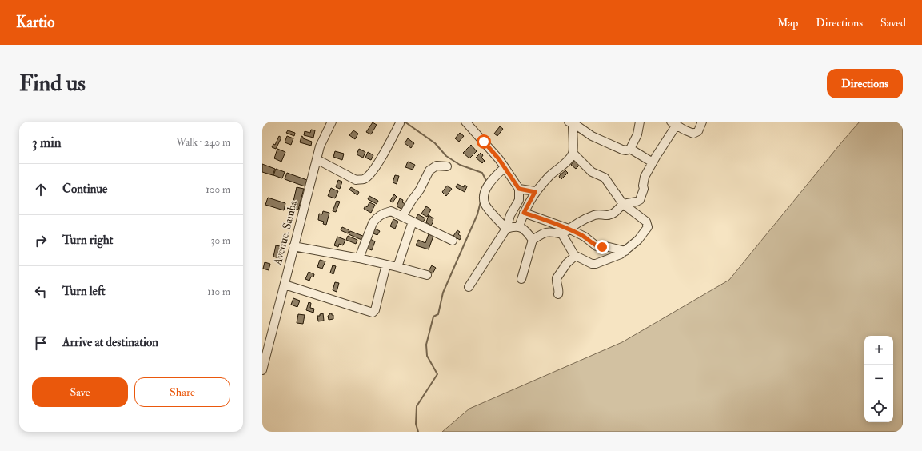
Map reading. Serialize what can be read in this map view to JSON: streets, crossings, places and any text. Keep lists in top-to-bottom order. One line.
{"streets":{"street":["Avenue. Samba"]},"page":{"header":"Kartio","nav":["Map","Directions","Saved"],"buttons":["Directions",["Save","Share"]],"title":"Find us","heading":["3 min","Walk · 240 m"],"list":[["Continue","100 m"],["Turn right","30 m"],["Turn left","110 m"],"Arrive at destination"],"map_buttons":["+","−"]}}
